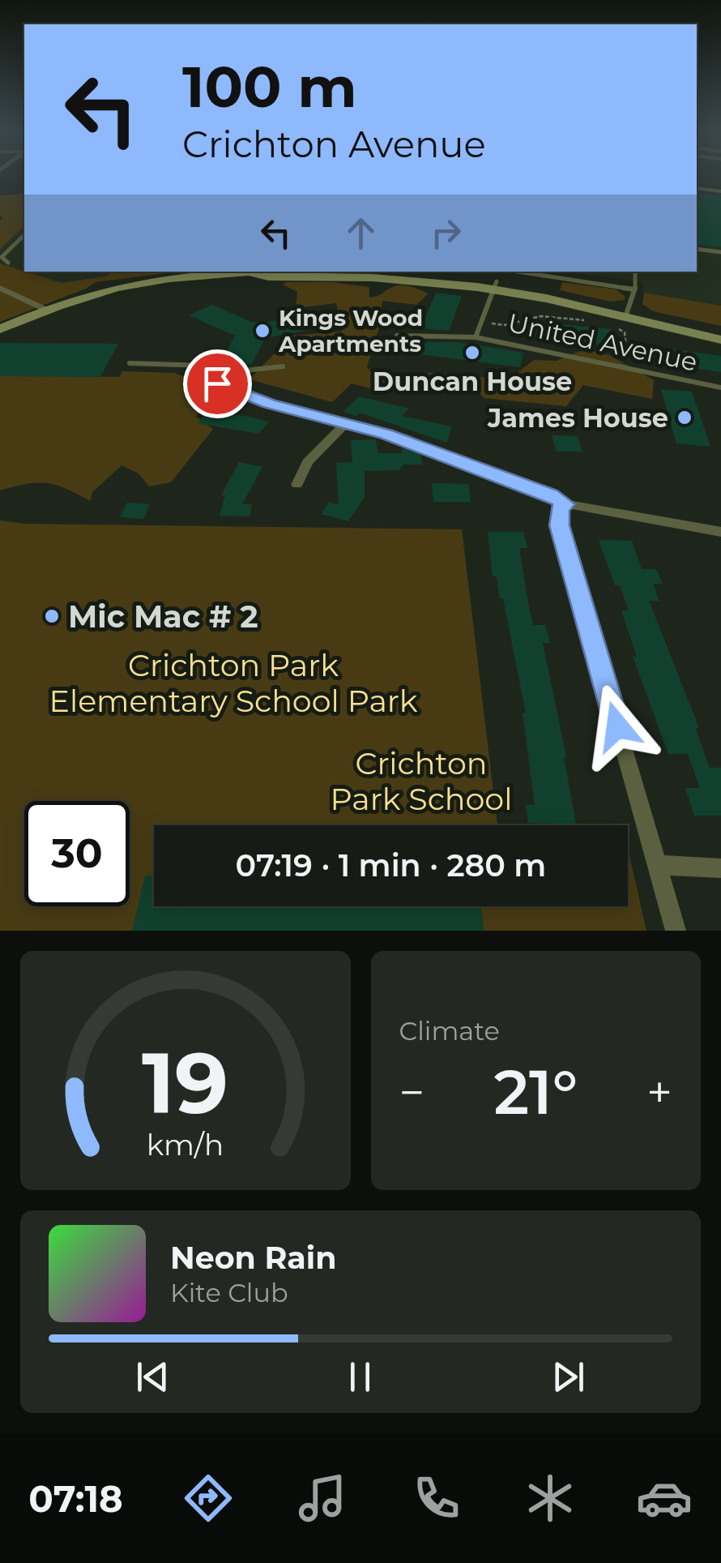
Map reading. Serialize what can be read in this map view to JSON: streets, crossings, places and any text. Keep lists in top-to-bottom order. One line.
{"streets":{"lane":["United Avenue"]},"parks":["Crichton Park Elementary School Park","Crichton Park School"],"places":["Kings Wood Apartments","Duncan House","James House","Mic Mac # 2"],"page":{"turn":["100 m","Crichton Avenue"],"limit":"30","trip":"07:19 · 1 min · 280 m","tile":"Climate","heat":["−","21°","+"],"song":["Neon Rain","Kite Club"],"tabs":"07:18","gauge":["19","km/h"]}}
